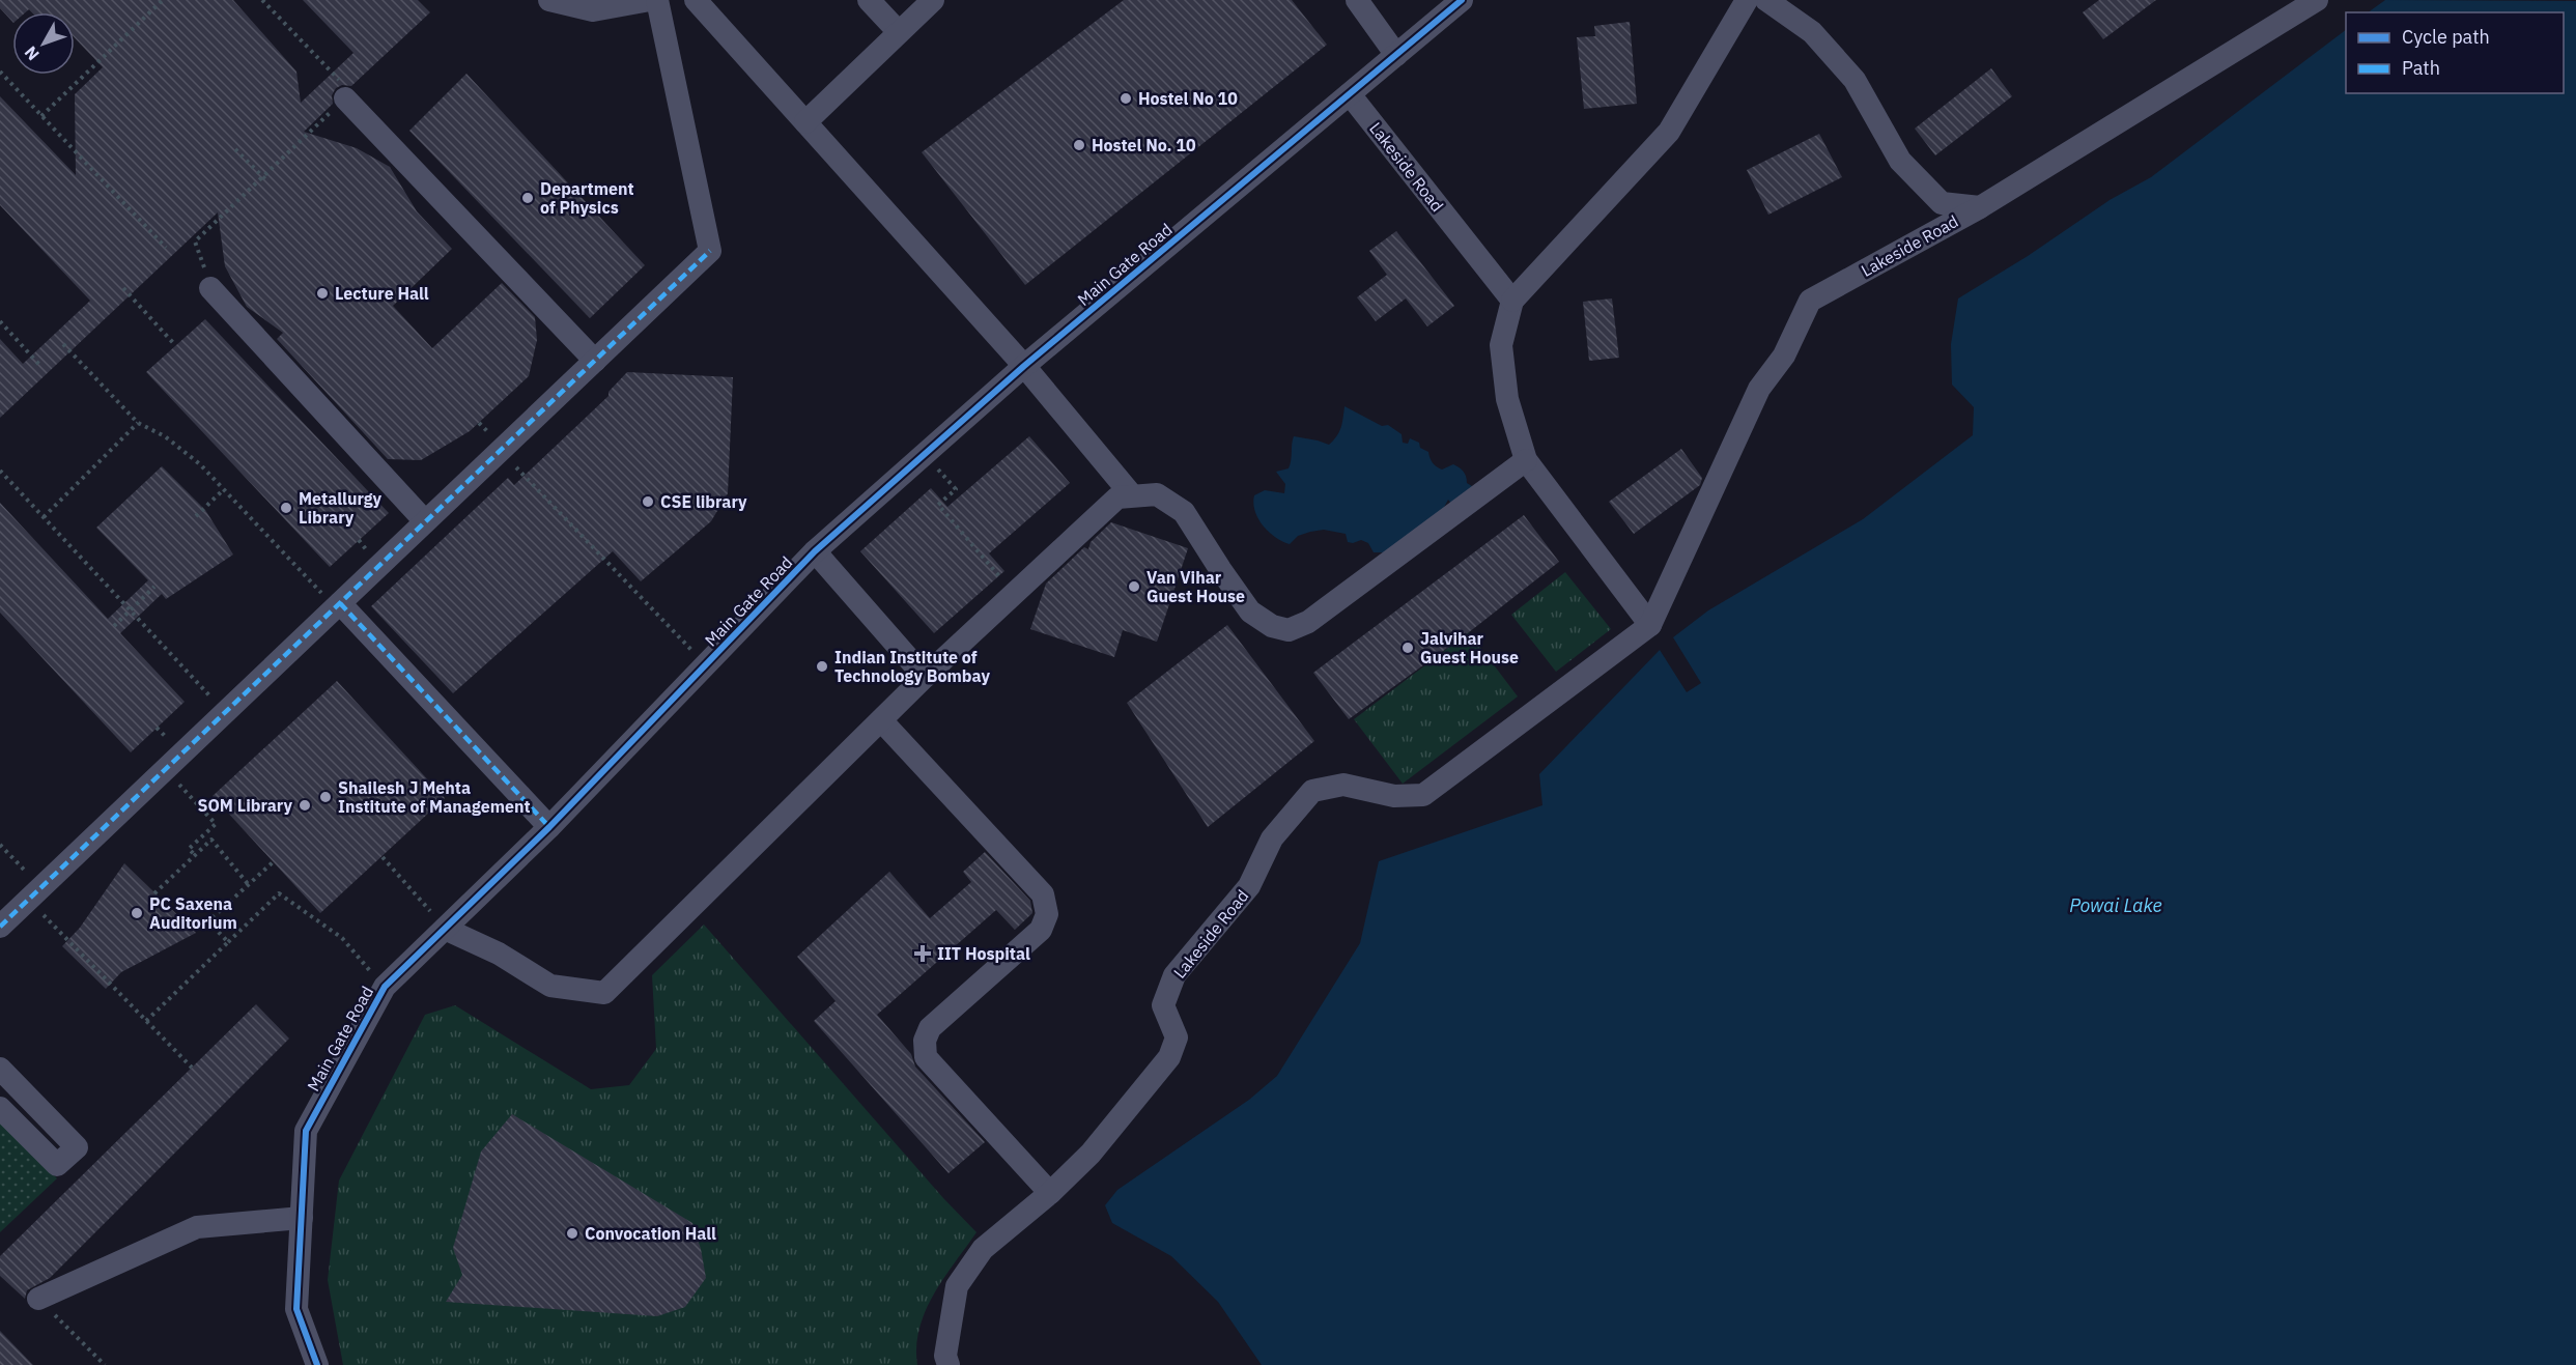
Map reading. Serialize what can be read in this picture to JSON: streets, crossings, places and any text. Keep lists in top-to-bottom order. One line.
{"streets":{"street":["Lakeside Road","Main Gate Road"]},"crossings":[["Lakeside Road","Main Gate Road"]],"water":["Powai Lake"],"places":{"other":["Hostel No 10","Hostel No. 10","Department of Physics","Lecture Hall","CSE library","Metallurgy Library","Van Vihar Guest House","Jalvihar Guest House","Indian Institute of Technology Bombay","Shailesh J Mehta Institute of Management","SOM Library","PC Saxena Auditorium","Convocation Hall"],"health":["IIT Hospital"]},"legend":["Cycle path","Path"],"north":"bottom left"}
